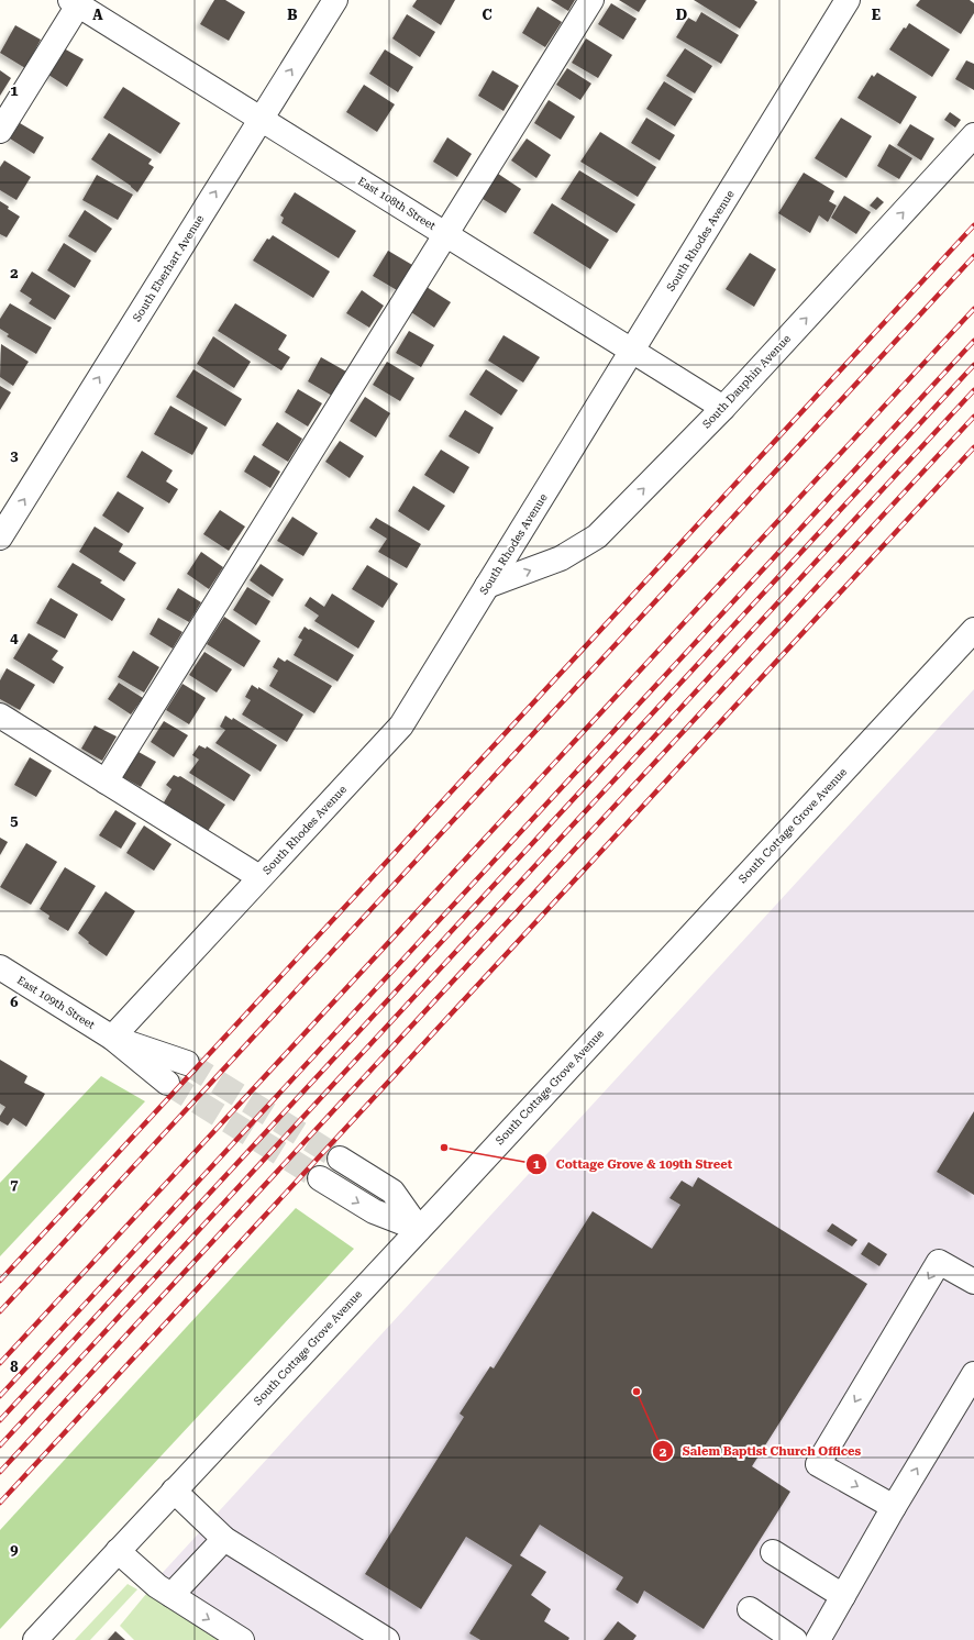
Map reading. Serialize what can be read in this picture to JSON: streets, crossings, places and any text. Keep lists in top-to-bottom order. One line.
{"streets":{"street":["East 108th Street","South Rhodes Avenue","South Eberhart Avenue","South Dauphin Avenue","South Cottage Grove Avenue","East 109th Street"]},"crossings":[["East 108th Street","South Rhodes Avenue"],["East 108th Street","South Eberhart Avenue"],["East 108th Street","South Dauphin Avenue"],["South Rhodes Avenue","South Dauphin Avenue"],["South Rhodes Avenue","East 109th Street"]],"one_way":["South Dauphin Avenue"],"places":["Cottage Grove & 109th Street","Salem Baptist Church Offices"],"grid":{"columns":["A","B","C","D","E"],"rows":["1","2","3","4","5","6","7","8","9"]}}
